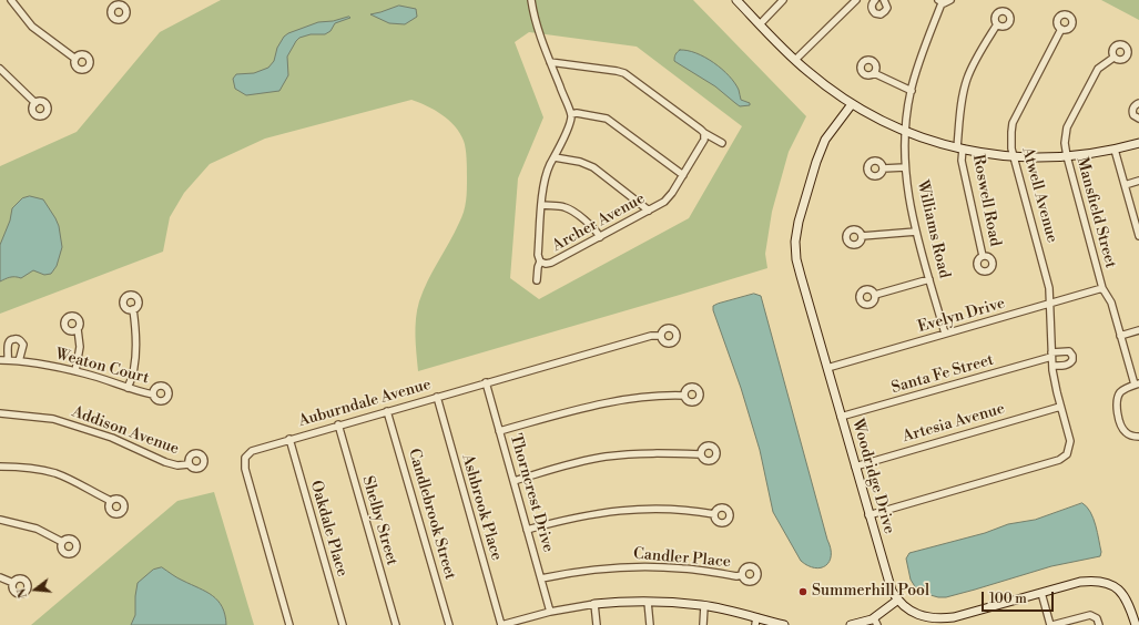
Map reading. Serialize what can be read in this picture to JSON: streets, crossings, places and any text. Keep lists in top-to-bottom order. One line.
{"streets":{"street":["Atwell Avenue","Roswell Road","Mansfield Street","Archer Avenue","Williams Road","Evelyn Drive","Weaton Court","Santa Fe Street","Auburndale Avenue","Artesia Avenue","Addison Avenue","Woodridge Drive","Thorncrest Drive","Ashbrook Place","Candlebrook Street","Shelby Street","Oakdale Place","Candler Place"]},"crossings":[["Atwell Avenue","Evelyn Drive"],["Atwell Avenue","Santa Fe Street"],["Atwell Avenue","Artesia Avenue"],["Atwell Avenue","Woodridge Drive"],["Mansfield Street","Evelyn Drive"],["Williams Road","Evelyn Drive"],["Evelyn Drive","Woodridge Drive"],["Santa Fe Street","Woodridge Drive"],["Auburndale Avenue","Thorncrest Drive"],["Auburndale Avenue","Ashbrook Place"],["Auburndale Avenue","Candlebrook Street"],["Auburndale Avenue","Shelby Street"],["Auburndale Avenue","Oakdale Place"],["Artesia Avenue","Woodridge Drive"],["Thorncrest Drive","Candler Place"]],"places":["Summerhill Pool"],"scale_bar":"100 m","north":"left"}
